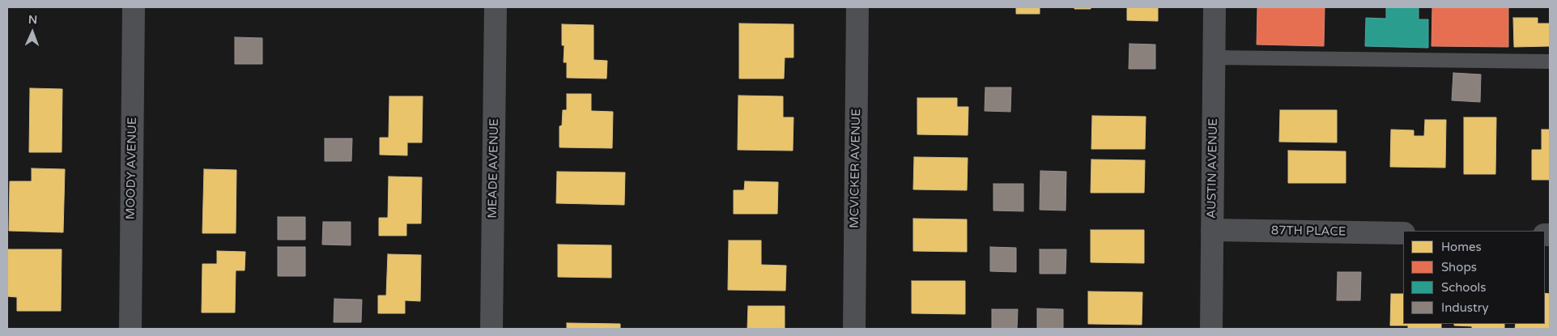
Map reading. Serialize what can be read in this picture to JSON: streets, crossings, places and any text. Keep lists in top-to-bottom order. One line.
{"streets":{"street":["MOODY AVENUE","MEADE AVENUE","MCVICKER AVENUE","AUSTIN AVENUE","87TH PLACE"]},"crossings":[["AUSTIN AVENUE","87TH PLACE"]],"legend":["Homes","Shops","Schools","Industry"],"north":"top"}
